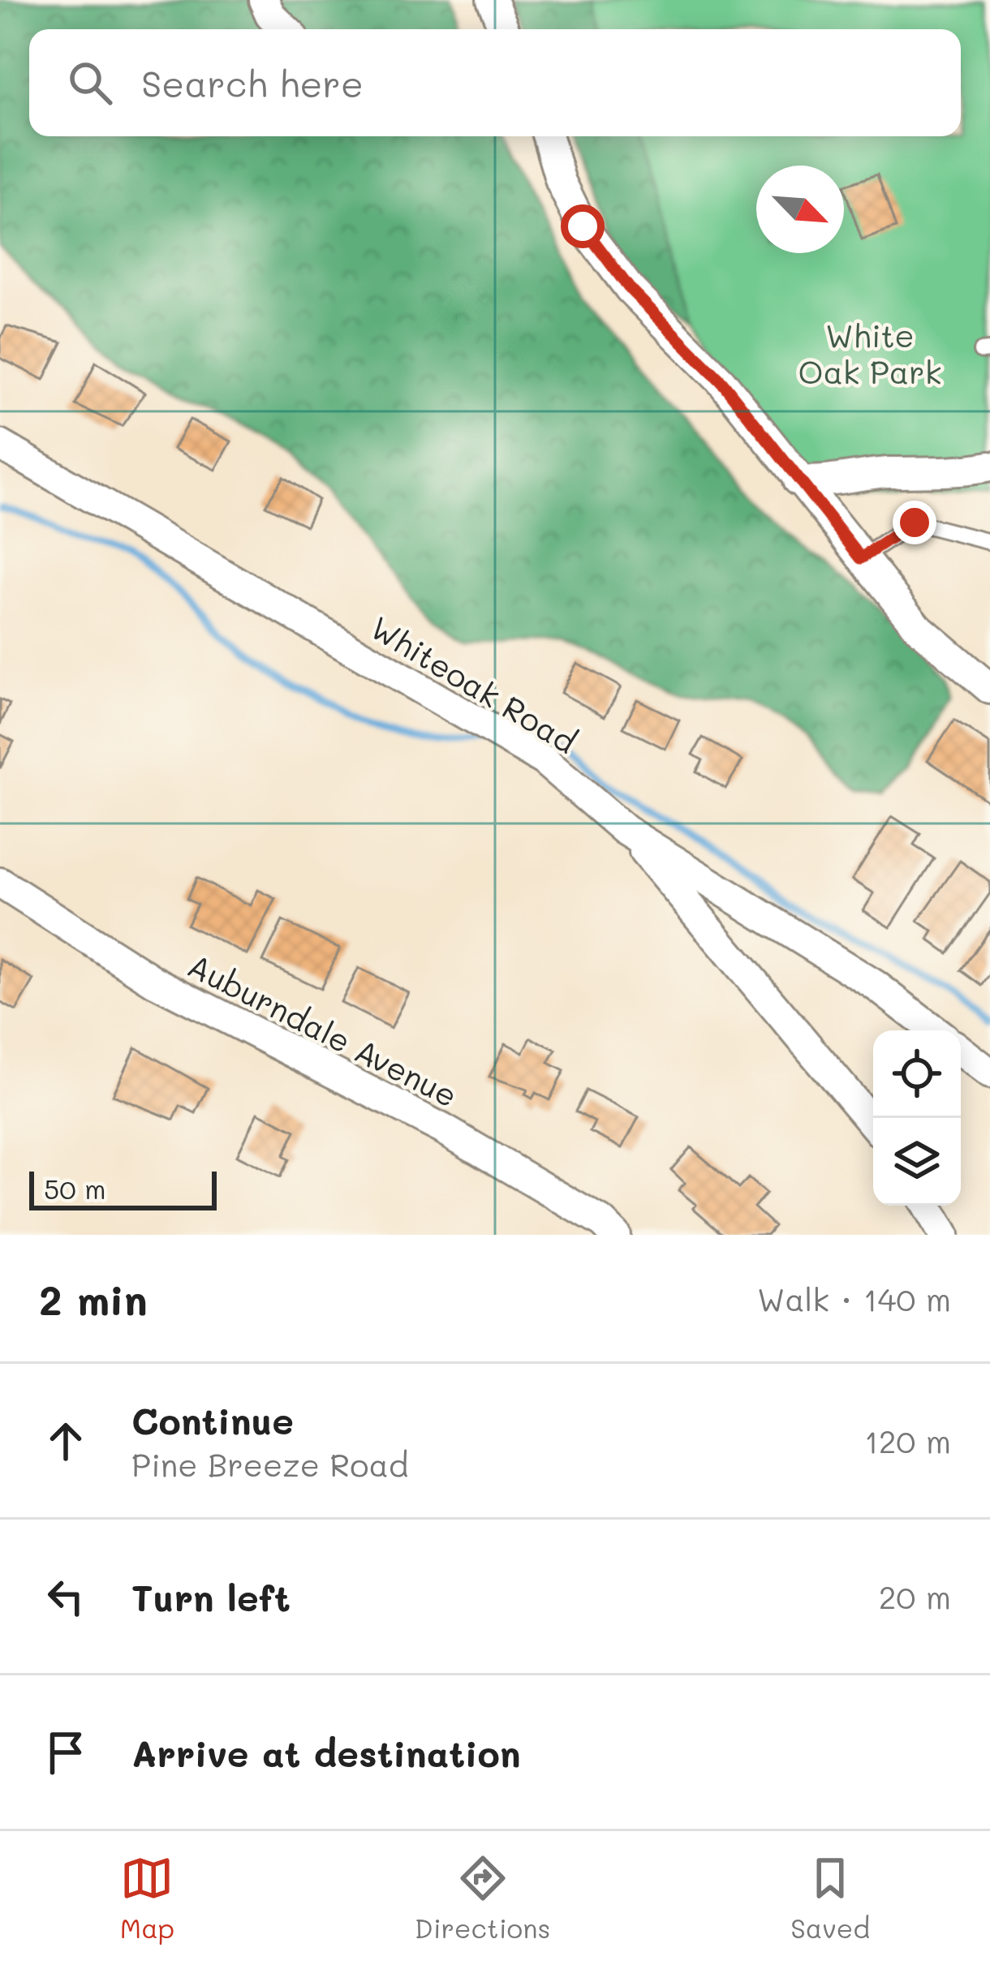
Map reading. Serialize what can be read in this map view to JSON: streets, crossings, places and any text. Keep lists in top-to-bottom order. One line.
{"streets":{"street":["Whiteoak Road","Auburndale Avenue"]},"parks":["White Oak Park"],"scale_bar":"50 m","north":"bottom right","page":{"search":"Search here","scale":"50 m","heading":["2 min","Walk · 140 m"],"list":[["Continue","Pine Breeze Road","120 m"],["Turn left","20 m"],"Arrive at destination"],"nav":["Map","Directions","Saved"]}}
